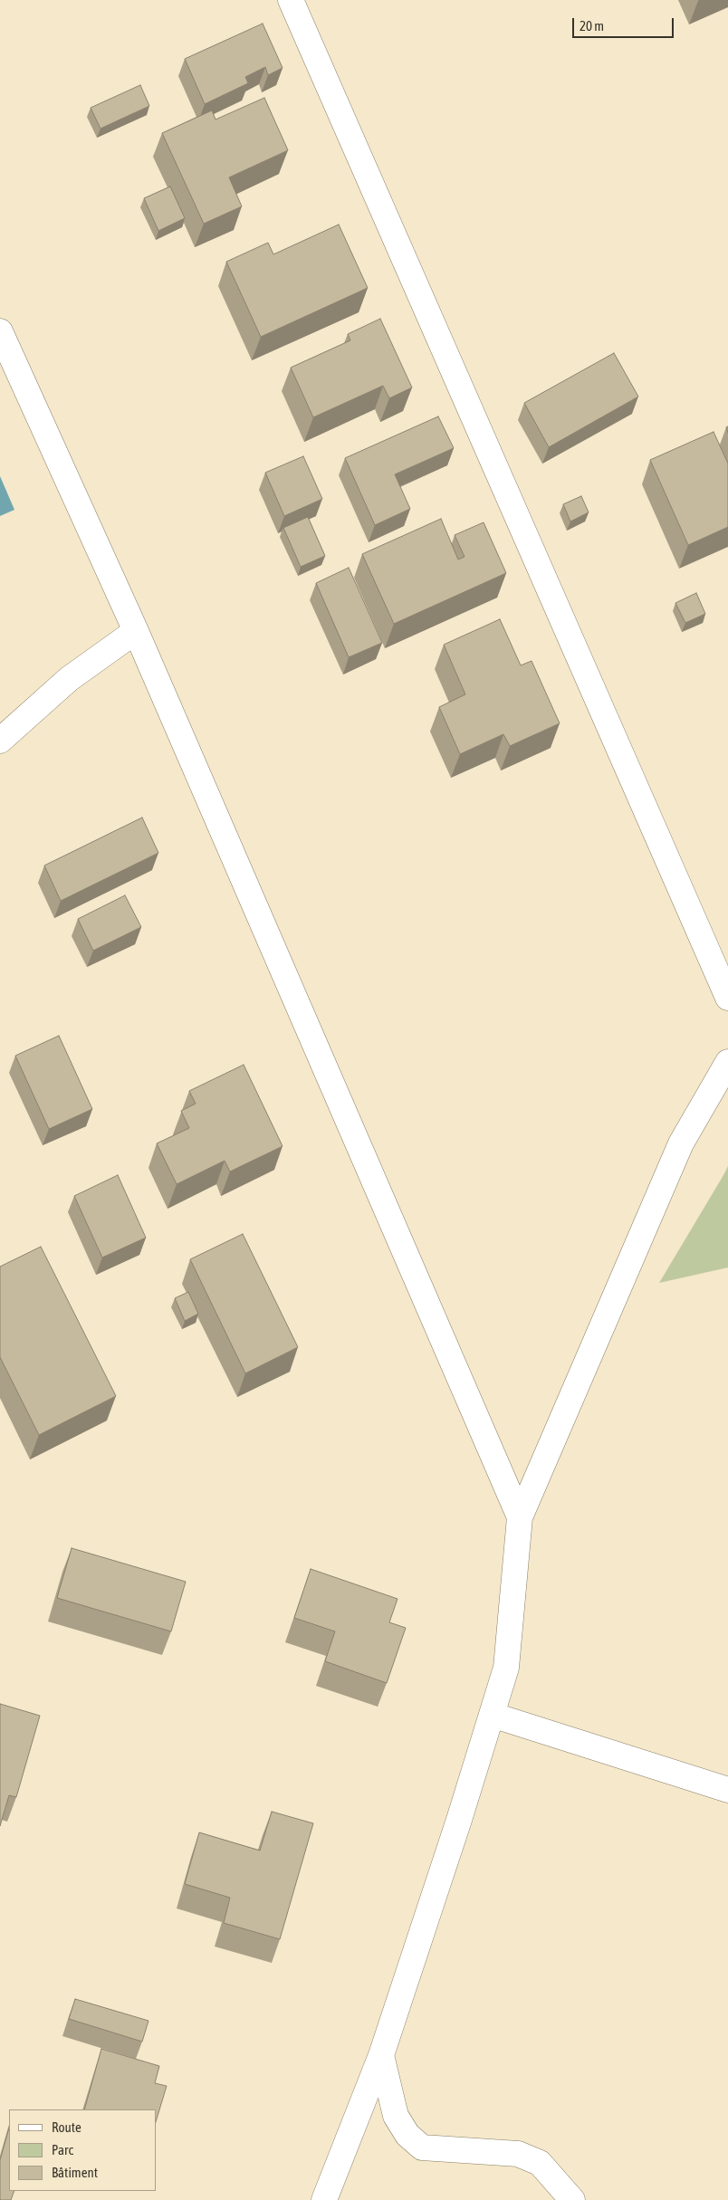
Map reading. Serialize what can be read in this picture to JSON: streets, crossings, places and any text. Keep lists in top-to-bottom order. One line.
{"legend":["Route","Parc","Bâtiment"],"scale_bar":"20 m"}
